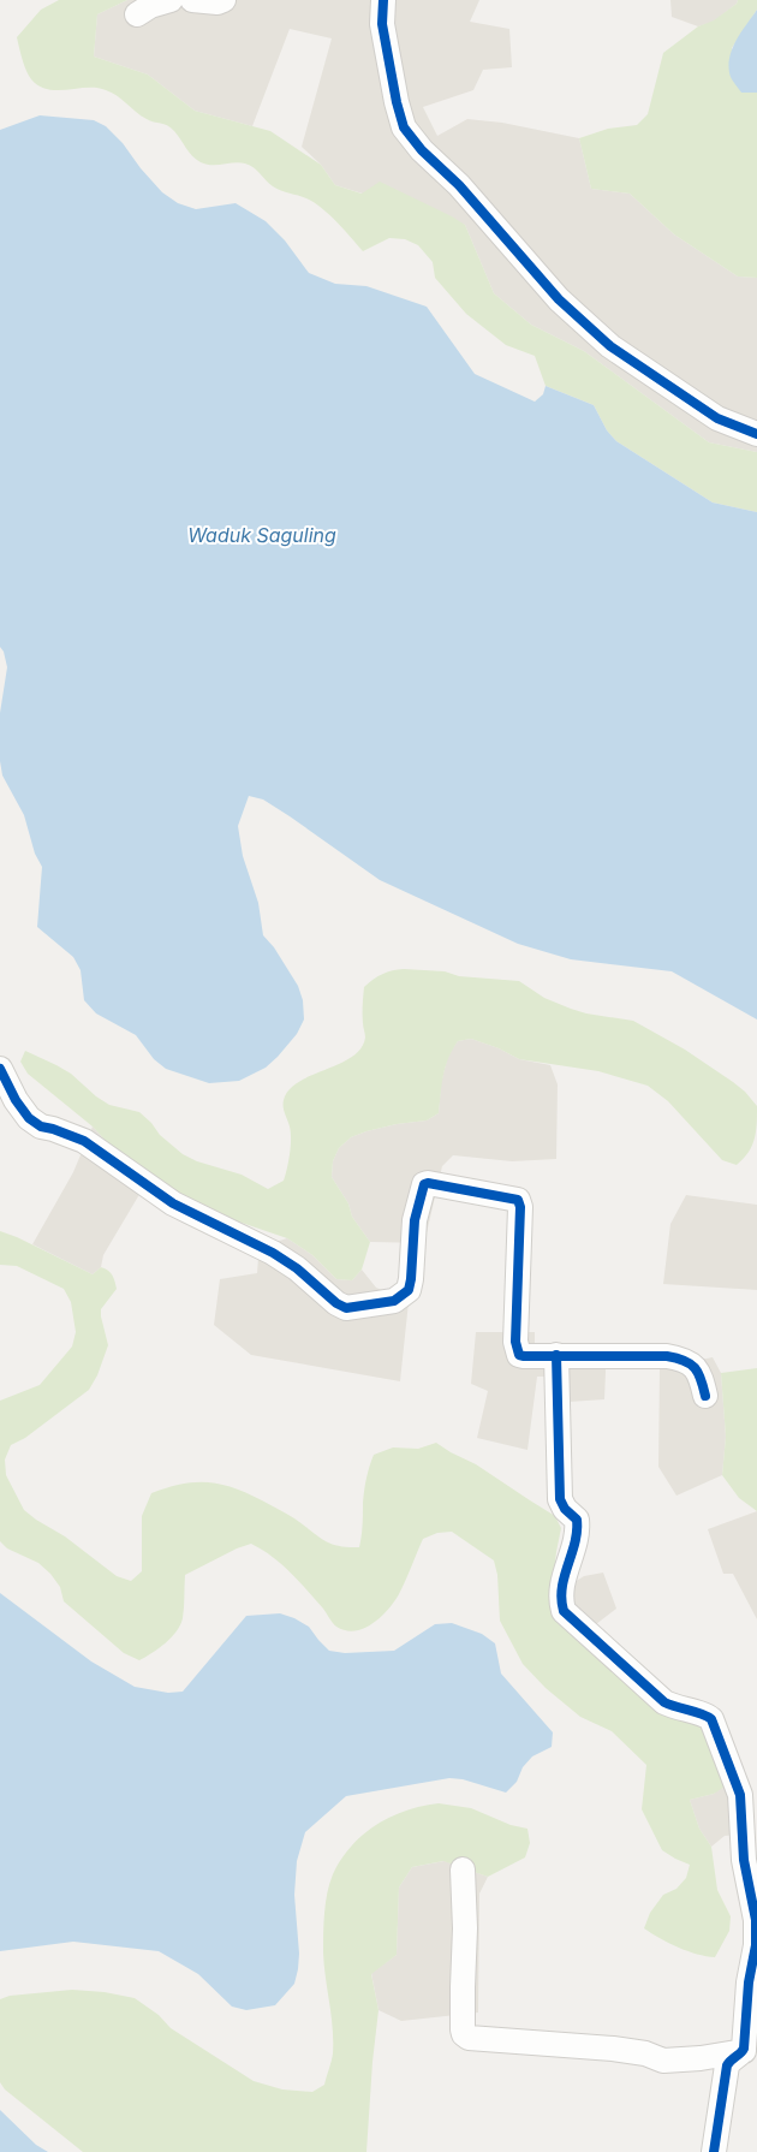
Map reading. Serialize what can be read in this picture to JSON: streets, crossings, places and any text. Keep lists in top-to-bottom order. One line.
{"water":["Waduk Saguling"]}
